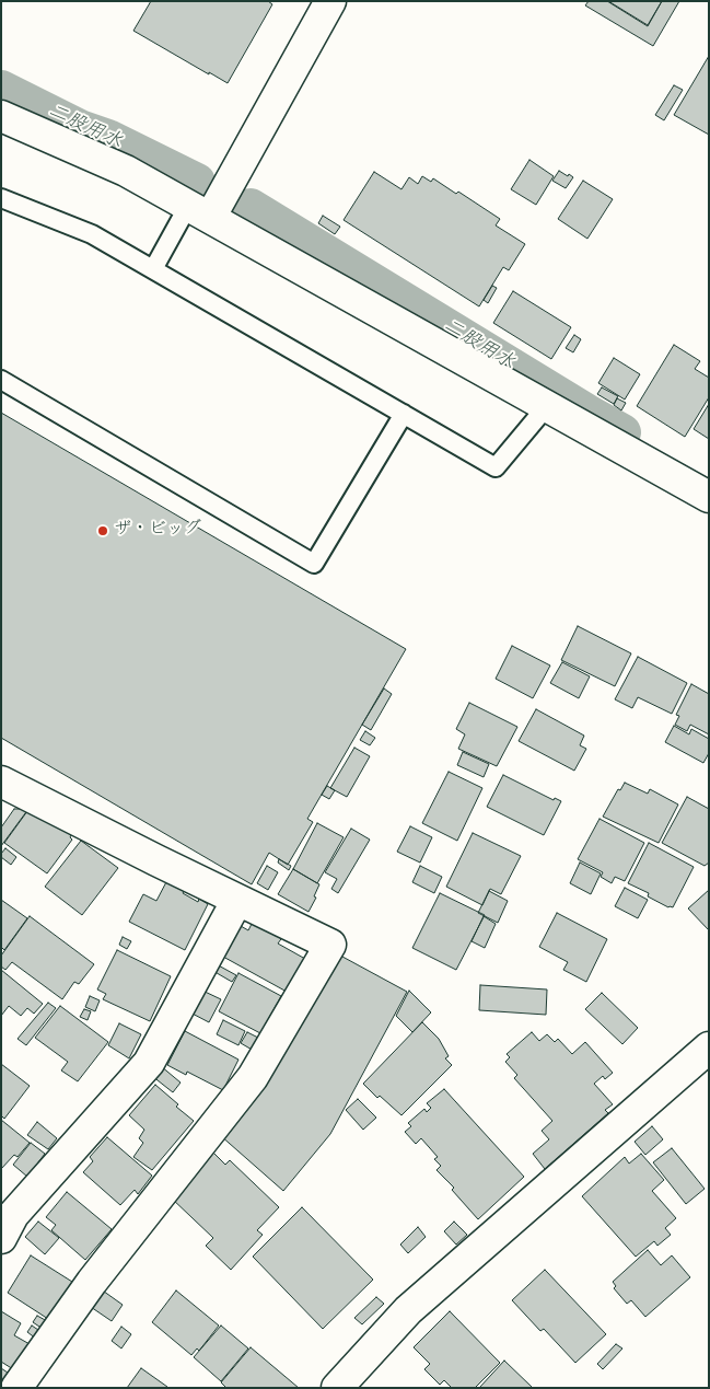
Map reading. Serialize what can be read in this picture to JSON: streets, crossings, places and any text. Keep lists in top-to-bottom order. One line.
{"water":["二股用水"],"places":["ザ・ビッグ"]}
